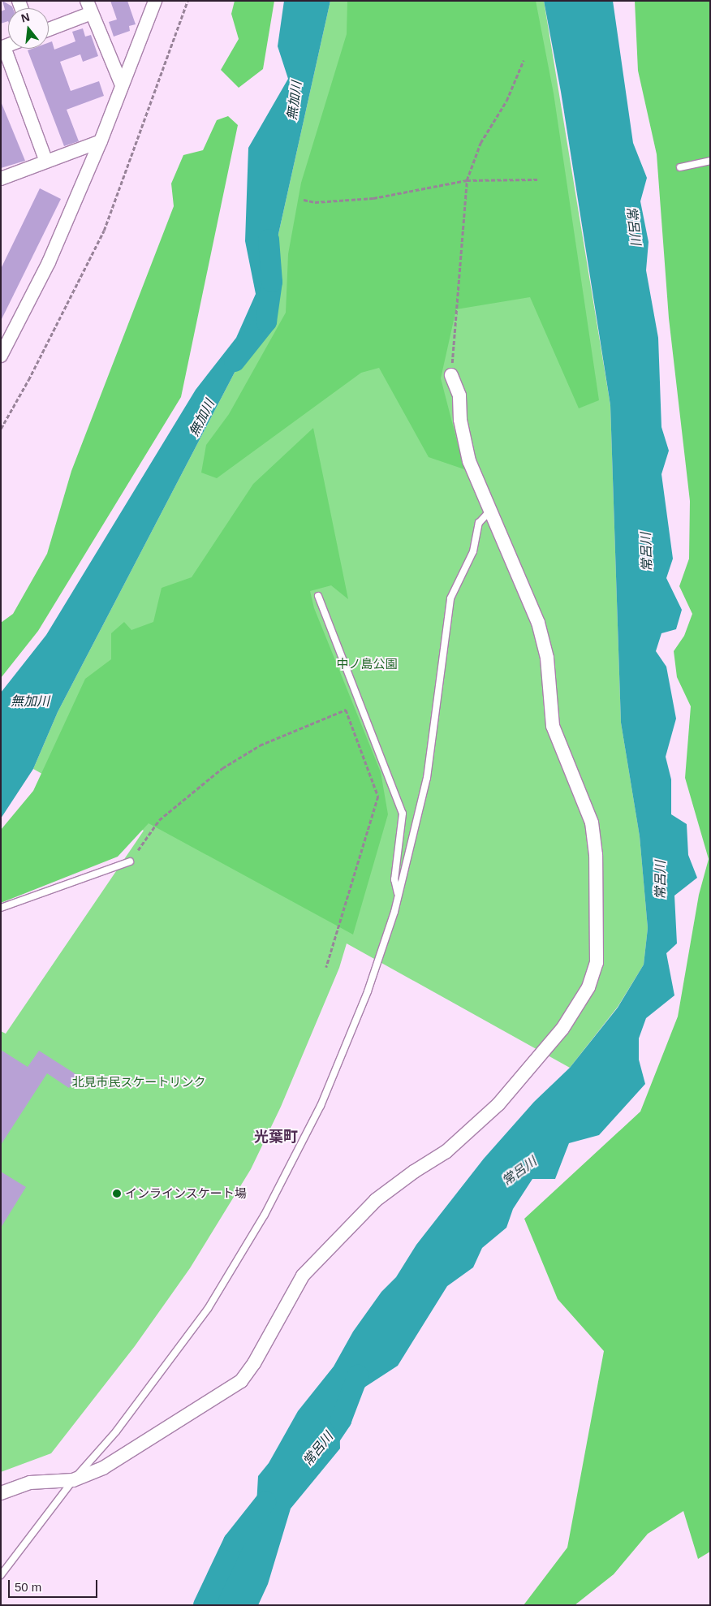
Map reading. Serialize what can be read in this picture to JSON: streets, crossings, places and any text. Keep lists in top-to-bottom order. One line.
{"districts":["光葉町"],"water":["無加川","常呂川"],"parks":["中ノ島公園","北見市民スケートリンク"],"places":["インラインスケート場"],"scale_bar":"50 m","north":"top"}
